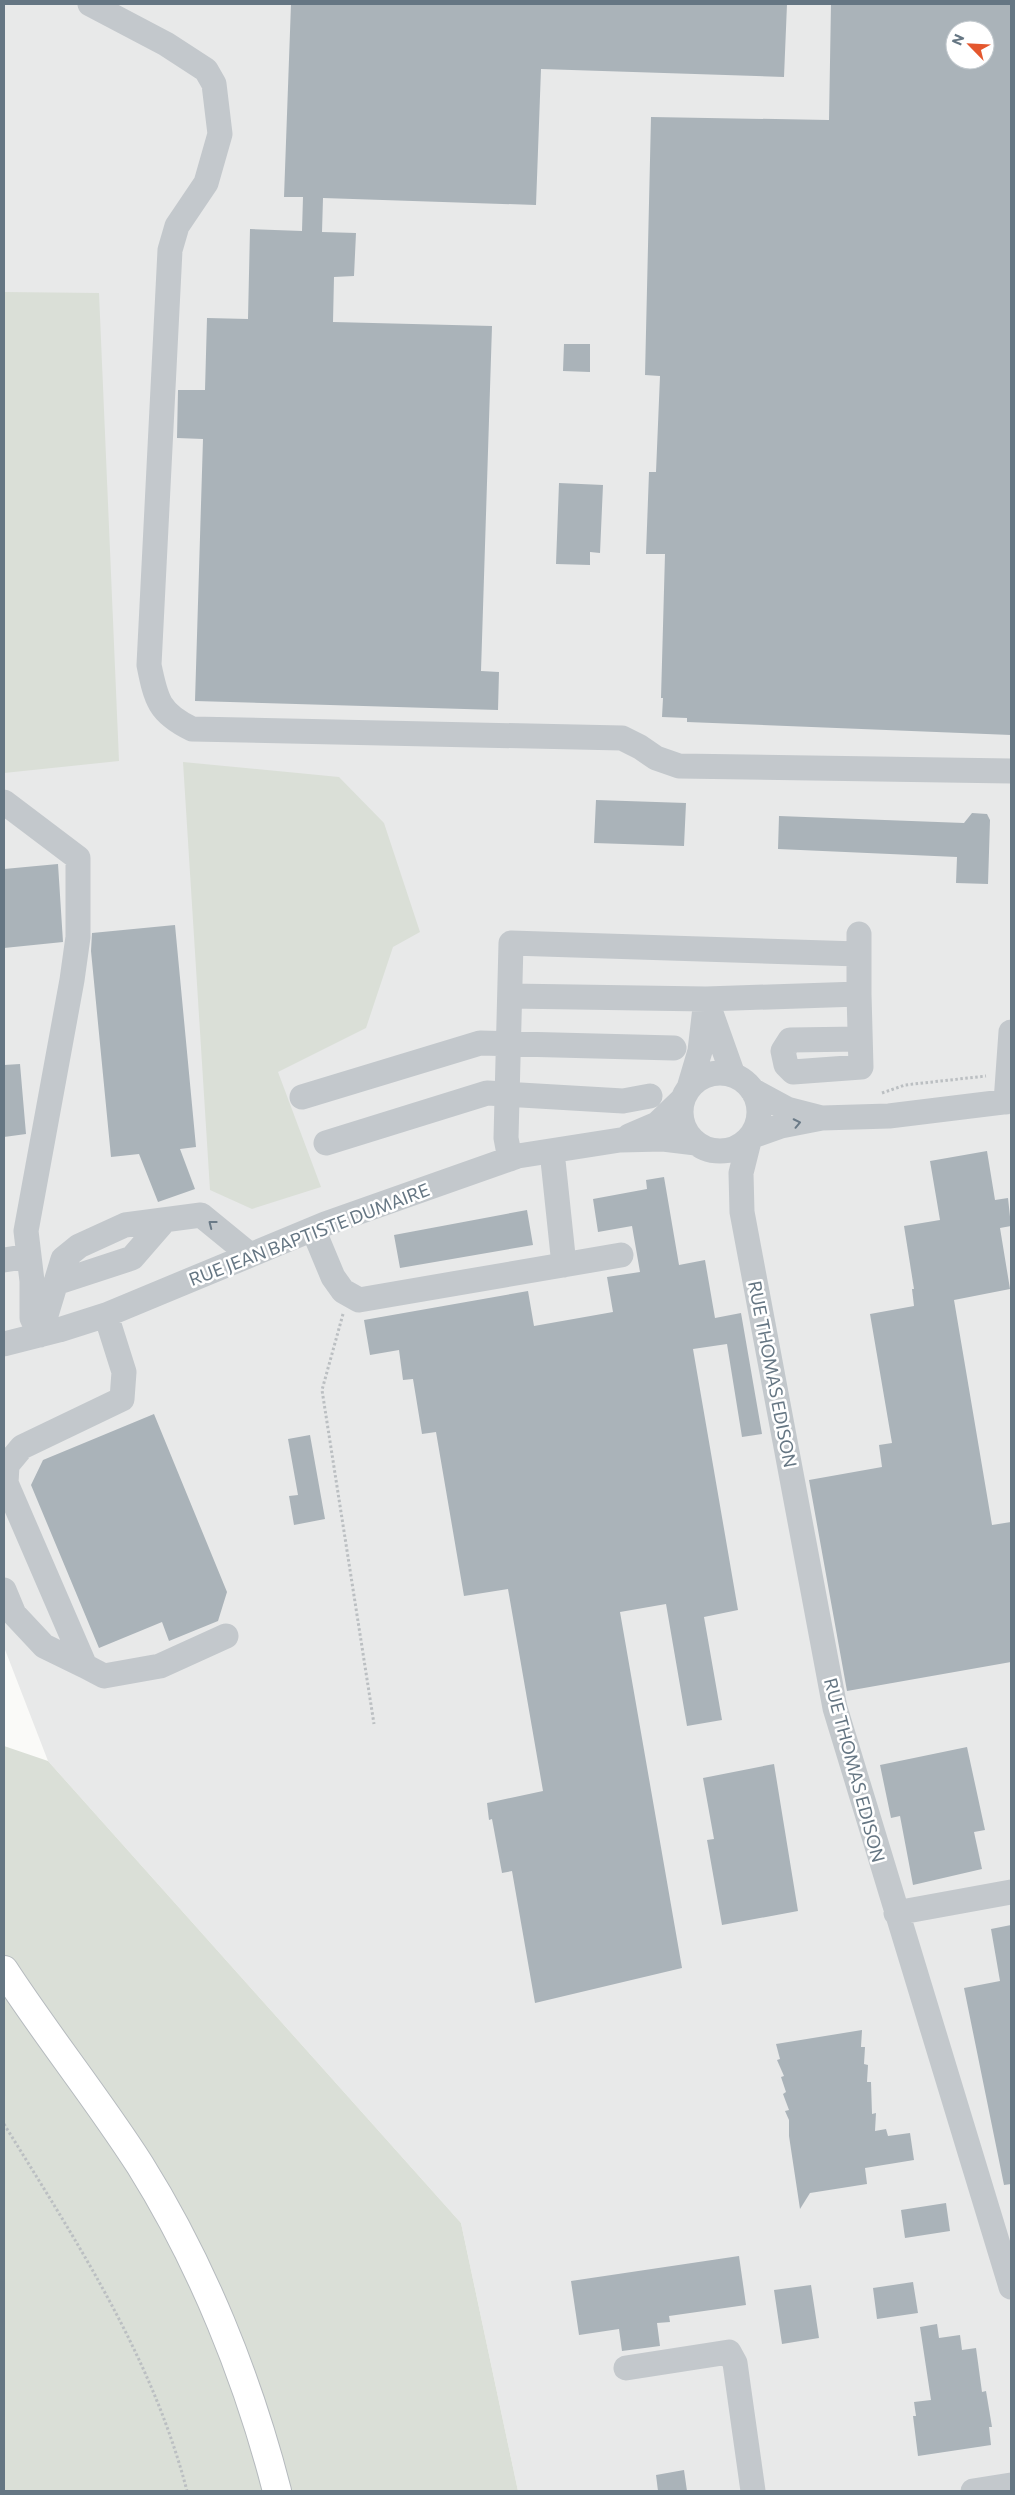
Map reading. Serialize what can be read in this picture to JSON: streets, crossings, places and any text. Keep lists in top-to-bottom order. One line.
{"streets":{"street":["RUE JEAN BAPTISTE DUMAIRE","RUE THOMAS EDISON"]},"crossings":[["RUE JEAN BAPTISTE DUMAIRE","RUE THOMAS EDISON"]],"north":"top left"}
